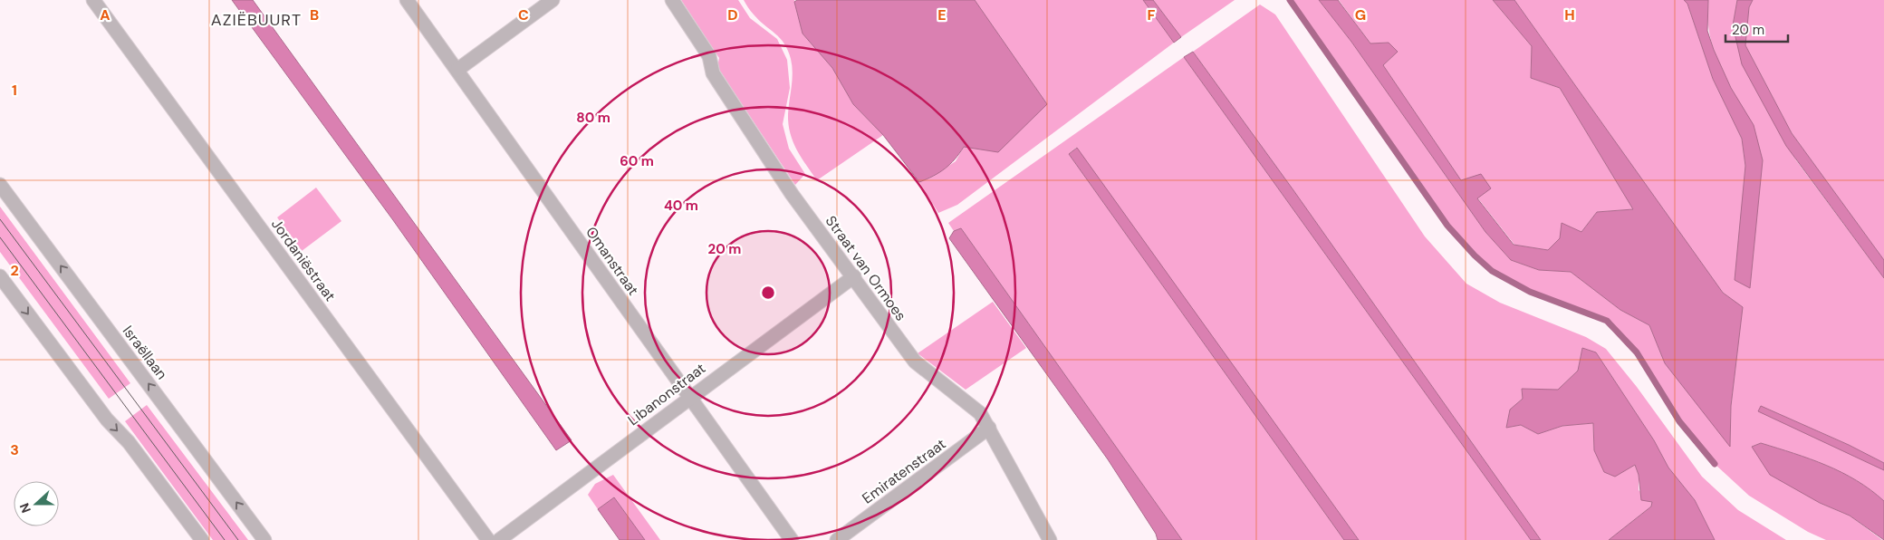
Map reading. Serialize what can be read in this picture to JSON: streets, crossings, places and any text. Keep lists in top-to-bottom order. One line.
{"streets":{"street":["Jordaniëstraat","Omanstraat","Straat van Ormoes","Israëllaan","Libanonstraat","Emiratenstraat"]},"crossings":[["Omanstraat","Libanonstraat"],["Straat van Ormoes","Libanonstraat"],["Straat van Ormoes","Emiratenstraat"]],"districts":["AZIËBUURT"],"scale_bar":"20 m","north":"left","grid":{"columns":["A","B","C","D","E","F","G","H"],"rows":["1","2","3"]},"rings":["80 m","60 m","40 m","20 m"]}
